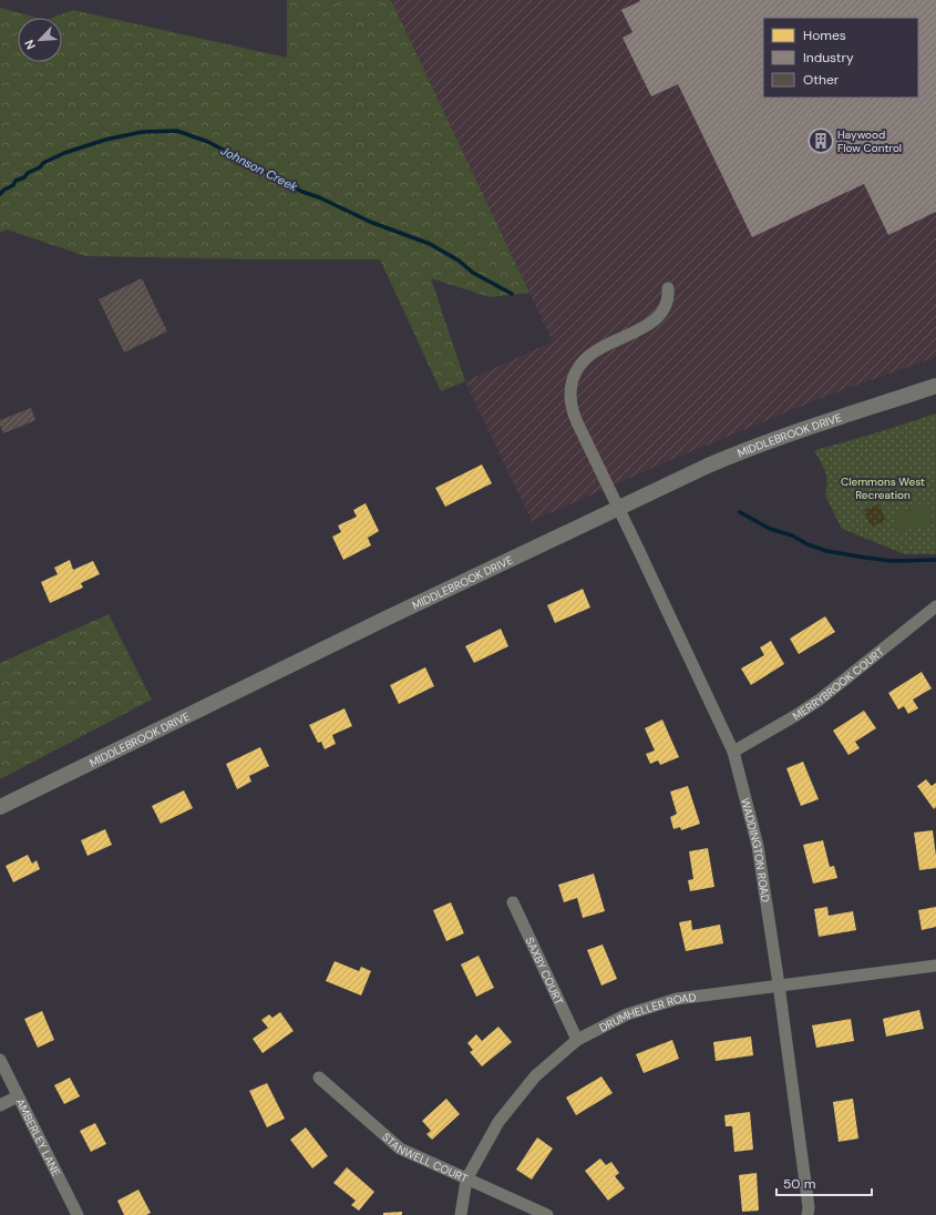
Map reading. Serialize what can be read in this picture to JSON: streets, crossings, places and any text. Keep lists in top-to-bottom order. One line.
{"streets":{"street":["MIDDLEBROOK DRIVE","MERRYBROOK COURT","WADDINGTON ROAD","SAXBY COURT","DRUMHELLER ROAD","AMBERLEY LANE","STANWELL COURT"]},"crossings":[["MIDDLEBROOK DRIVE","WADDINGTON ROAD"],["MERRYBROOK COURT","WADDINGTON ROAD"],["WADDINGTON ROAD","DRUMHELLER ROAD"],["SAXBY COURT","DRUMHELLER ROAD"],["DRUMHELLER ROAD","STANWELL COURT"]],"water":["Johnson Creek"],"parks":["Clemmons West Recreation"],"places":{"building":["Haywood Flow Control"]},"legend":["Homes","Industry","Other"],"scale_bar":"50 m","north":"bottom left"}
